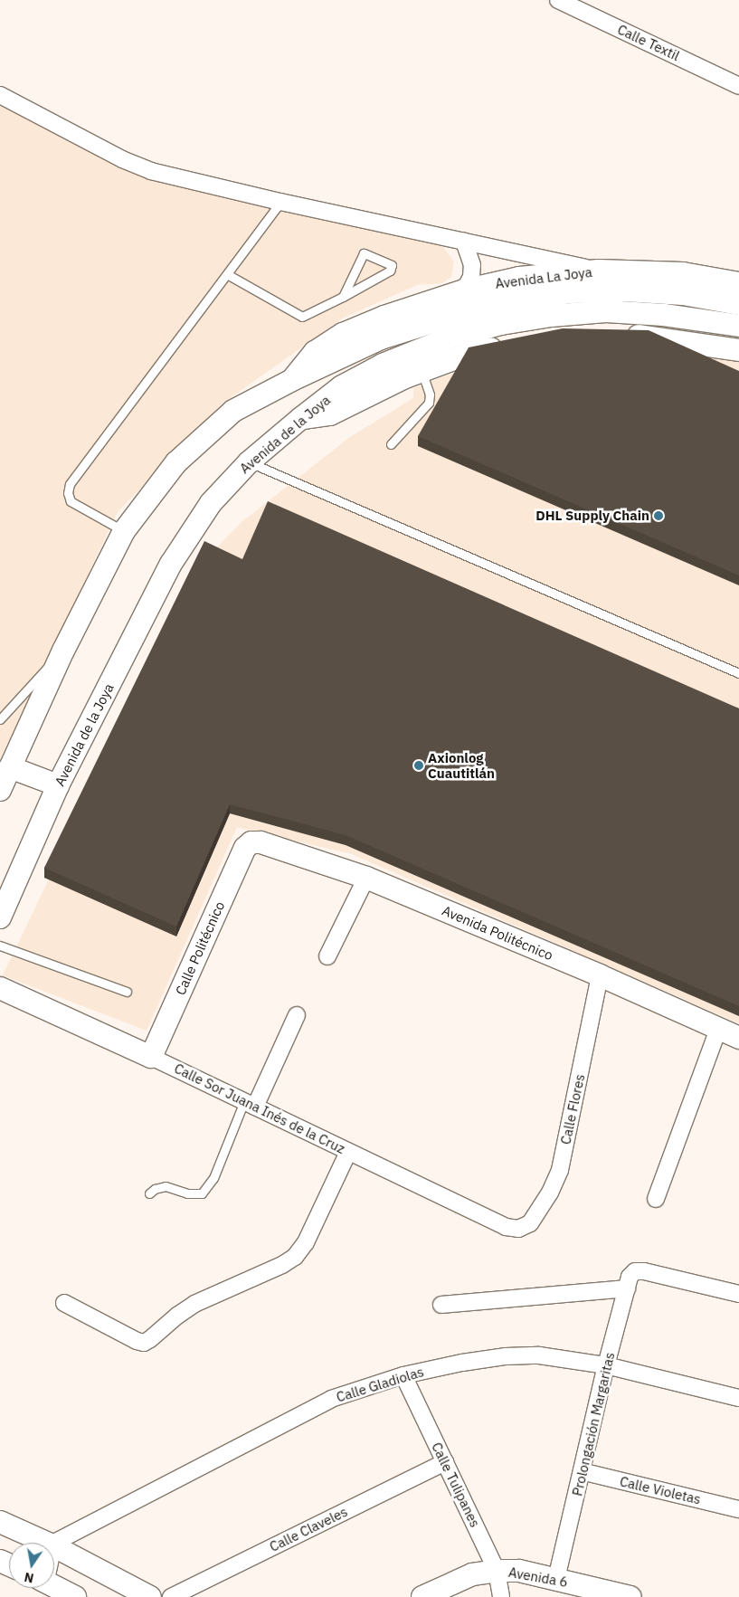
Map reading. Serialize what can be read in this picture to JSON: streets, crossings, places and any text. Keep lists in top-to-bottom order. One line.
{"streets":{"street":["Calle Textil","Avenida La Joya","Avenida de la Joya","Avenida Politécnico","Calle Politécnico","Calle Sor Juana Inés de la Cruz","Calle Flores","Calle Gladiolas","Prolongación Margaritas","Calle Tulipanes","Calle Violetas","Calle Claveles","Avenida 6"]},"crossings":[["Avenida Politécnico","Calle Politécnico"],["Avenida Politécnico","Calle Flores"],["Calle Politécnico","Calle Sor Juana Inés de la Cruz"],["Calle Sor Juana Inés de la Cruz","Calle Flores"],["Calle Gladiolas","Prolongación Margaritas"],["Calle Gladiolas","Calle Tulipanes"],["Prolongación Margaritas","Calle Violetas"],["Prolongación Margaritas","Avenida 6"],["Calle Tulipanes","Calle Claveles"],["Calle Tulipanes","Avenida 6"]],"places":["DHL Supply Chain","Axionlog Cuautitlán"],"north":"bottom"}
